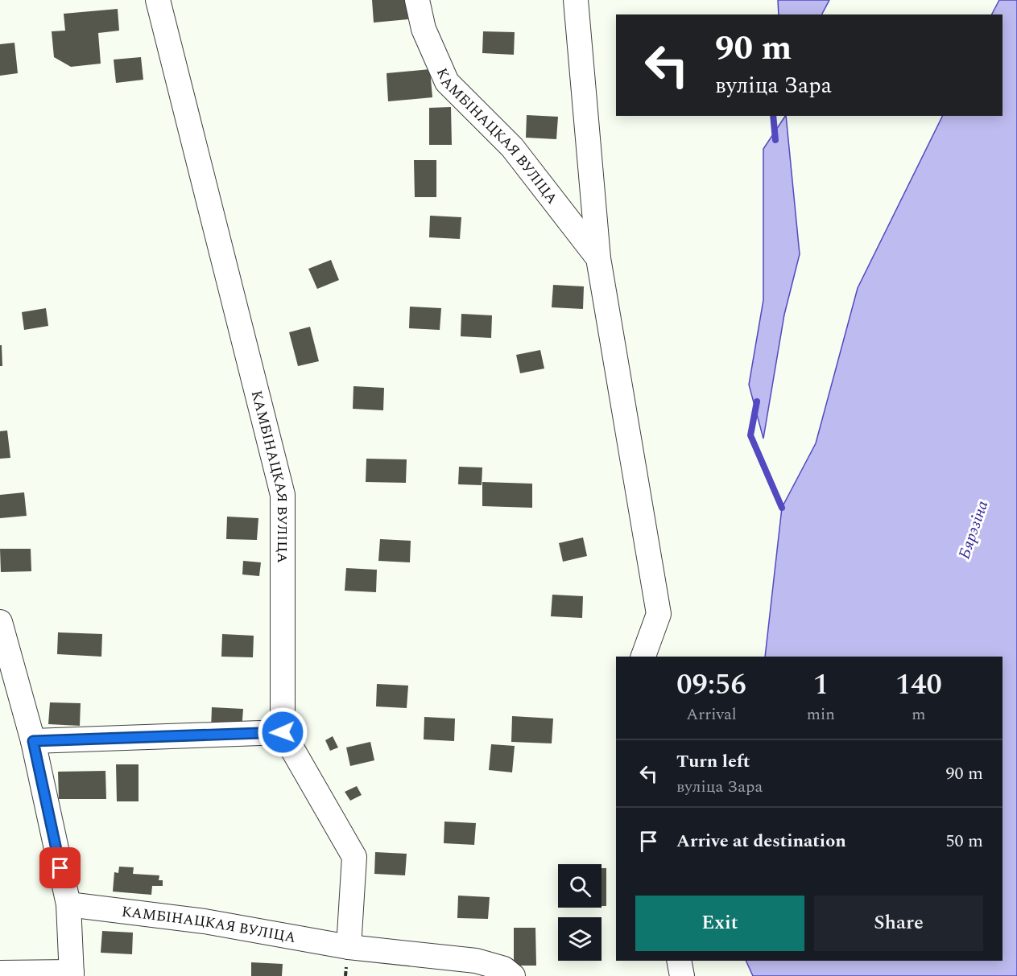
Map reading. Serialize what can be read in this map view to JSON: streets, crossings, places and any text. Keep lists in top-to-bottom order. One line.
{"streets":{"street":["КАМБІНАЦКАЯ ВУЛІЦА"]},"water":["Бярэзіна"],"page":{"turn":["90 m","вуліца Зара"],"eta":["09:56","Arrival","1","min","140","m"],"list":[{"name":"Turn left","note":"вуліца Зара","value":"90 m"},{"name":"Arrive at destination","value":"50 m"}],"buttons":["Exit","Share"]}}
